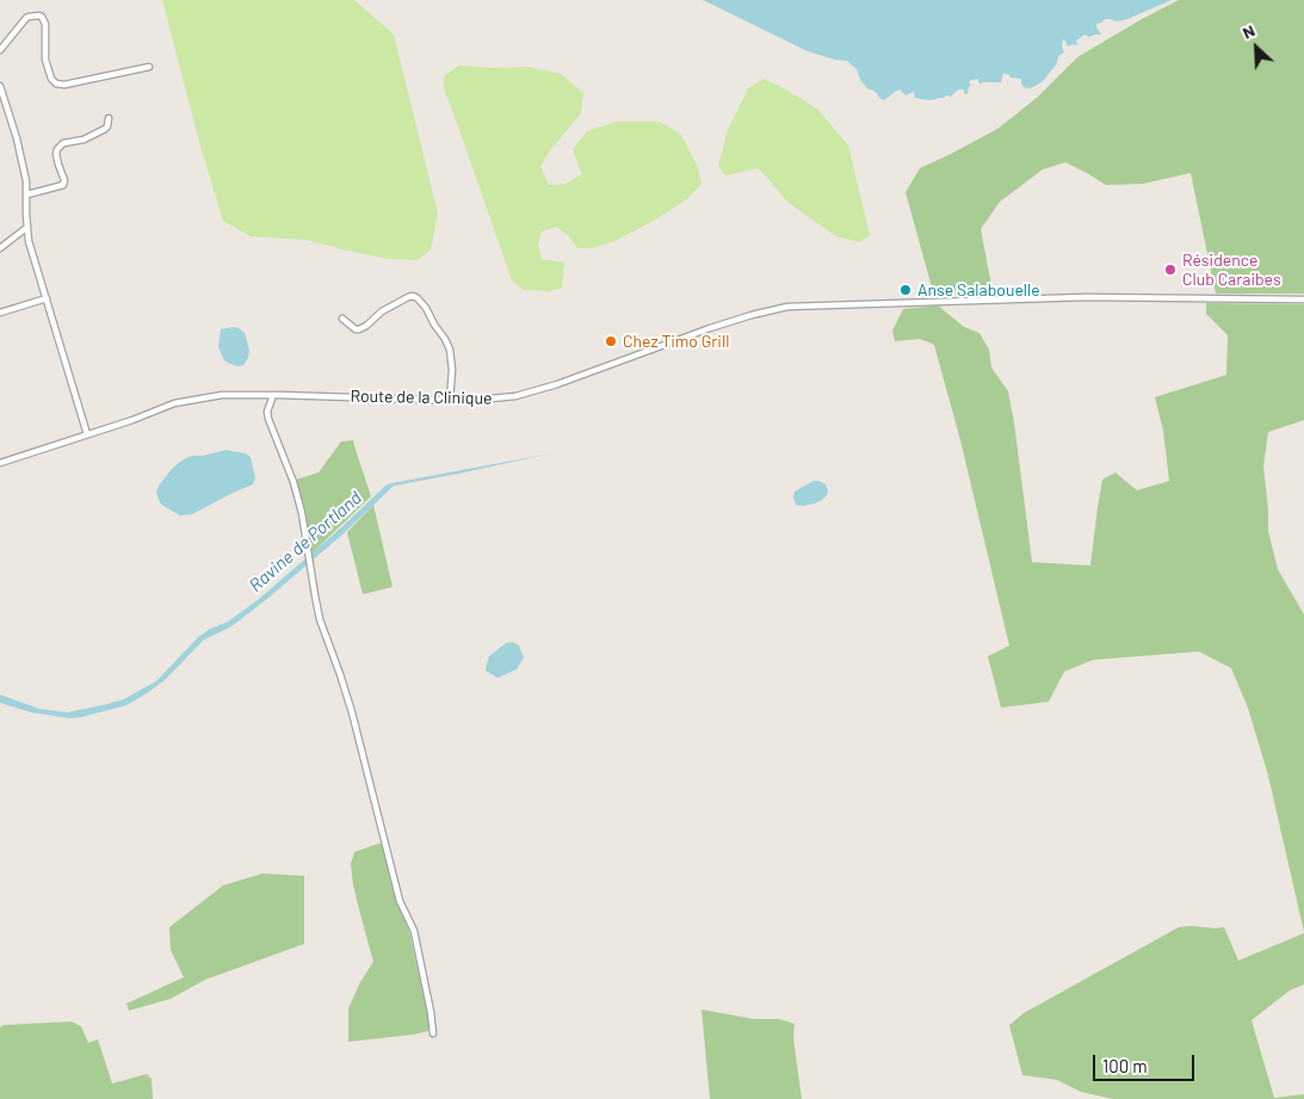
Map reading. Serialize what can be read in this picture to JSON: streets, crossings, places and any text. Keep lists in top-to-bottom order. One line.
{"streets":{"street":["Route de la Clinique"]},"water":["Ravine de Portland"],"places":["Résidence Club Caraibes","Anse Salabouelle","Chez Timo Grill"],"scale_bar":"100 m","north":"top left"}
